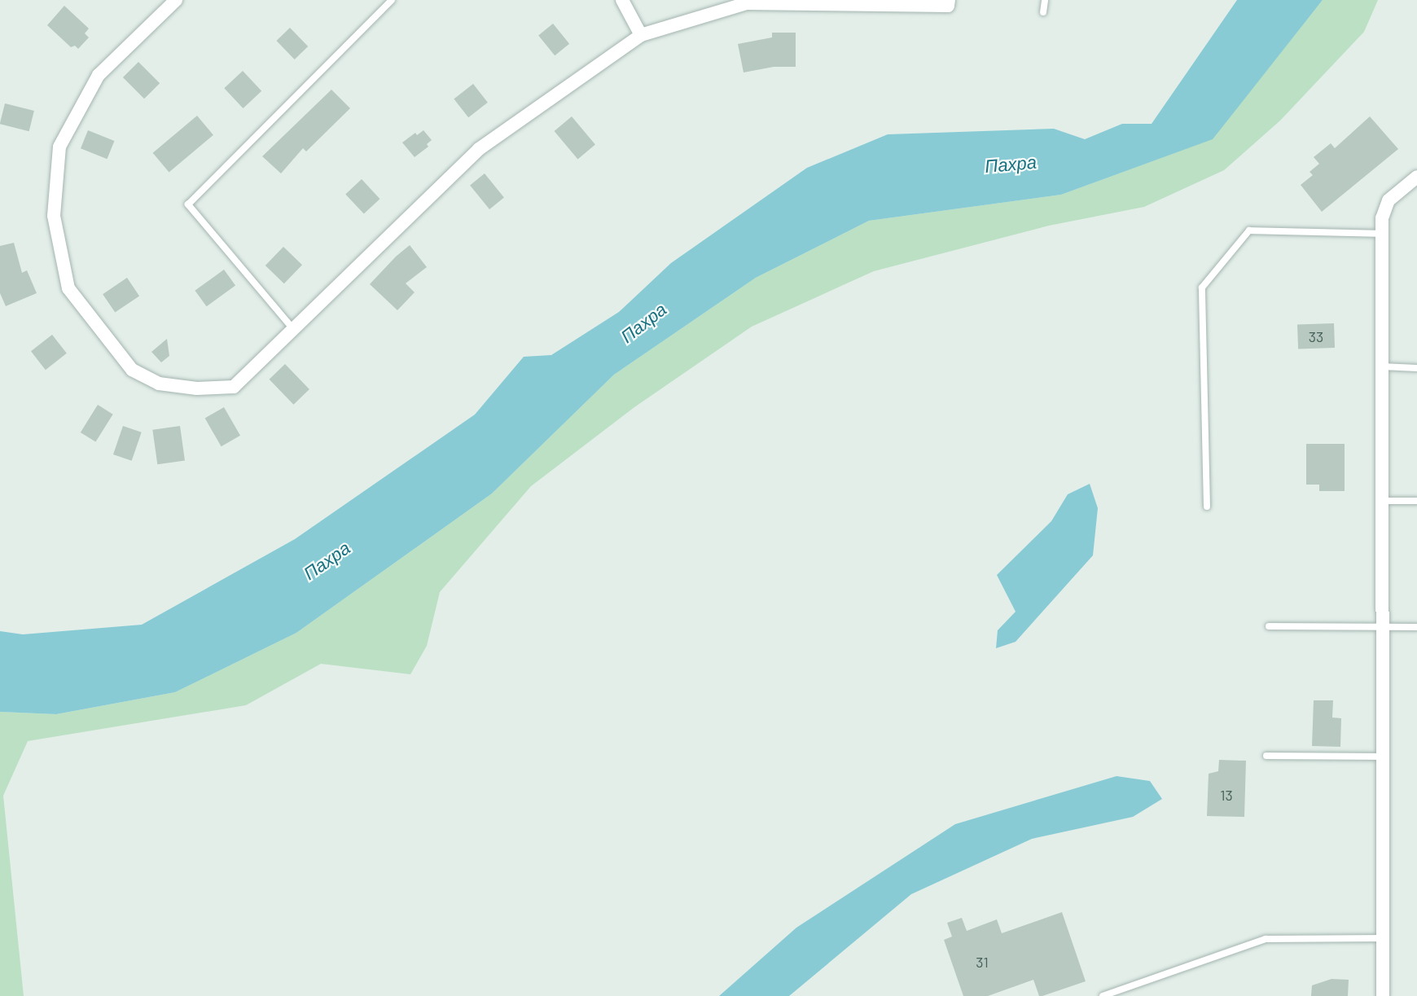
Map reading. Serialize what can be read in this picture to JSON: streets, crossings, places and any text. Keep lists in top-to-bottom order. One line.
{"water":["Пахра"],"house_numbers":["33","13","31"]}
